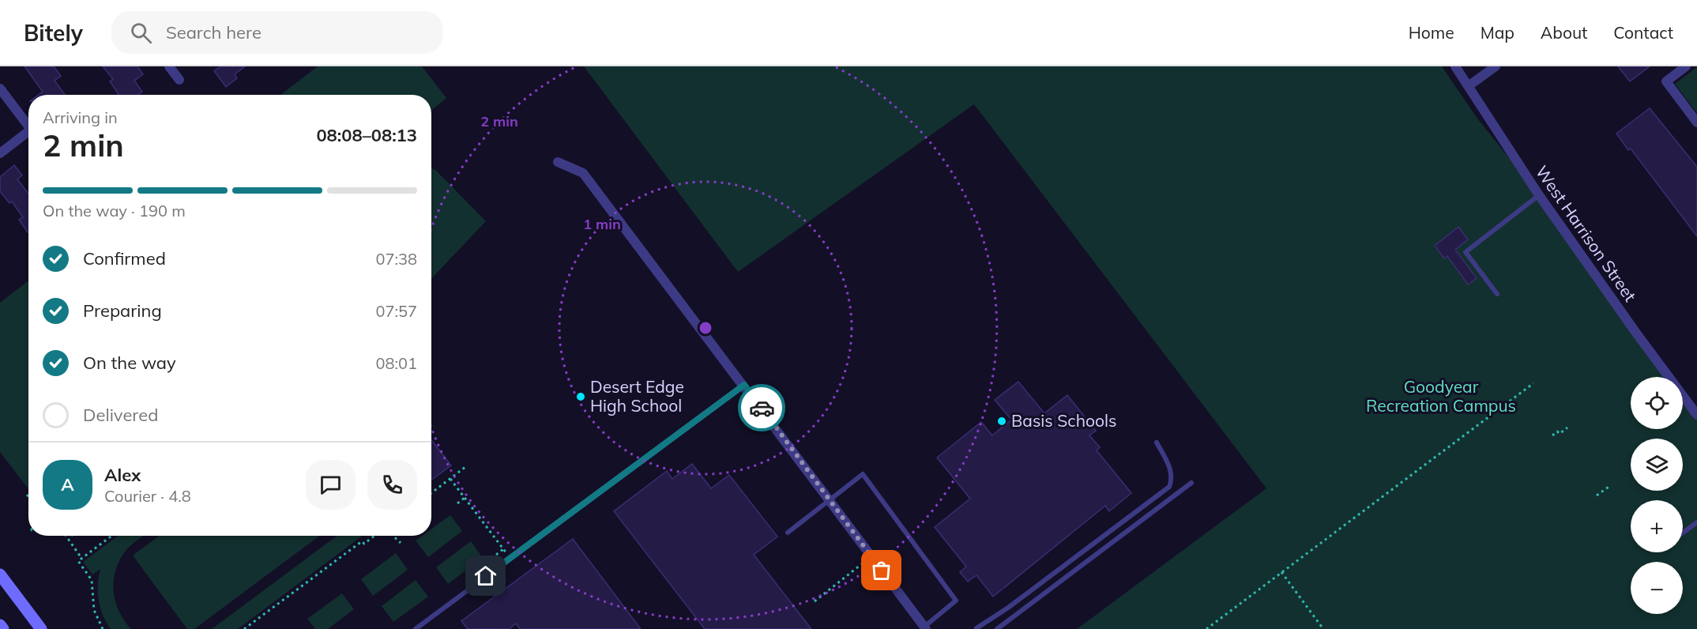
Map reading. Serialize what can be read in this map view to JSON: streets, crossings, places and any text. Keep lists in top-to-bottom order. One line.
{"streets":{"street":["West Harrison Street"]},"parks":["Goodyear Recreation Campus"],"places":["Desert Edge High School","Basis Schools"],"page":{"header":"Bitely","search":"Search here","nav":["Home","Map","About","Contact"],"heading":["2 min","Arriving in","08:08–08:13"],"panel":["Alex","Courier · 4.8"],"bar":"On the way · 190 m","list":[["Confirmed","07:38"],["Preparing","07:57"],["On the way","08:01"],"Delivered"],"map_buttons":["+","−"],"round":"A"},"rings":["2 min","1 min"]}
